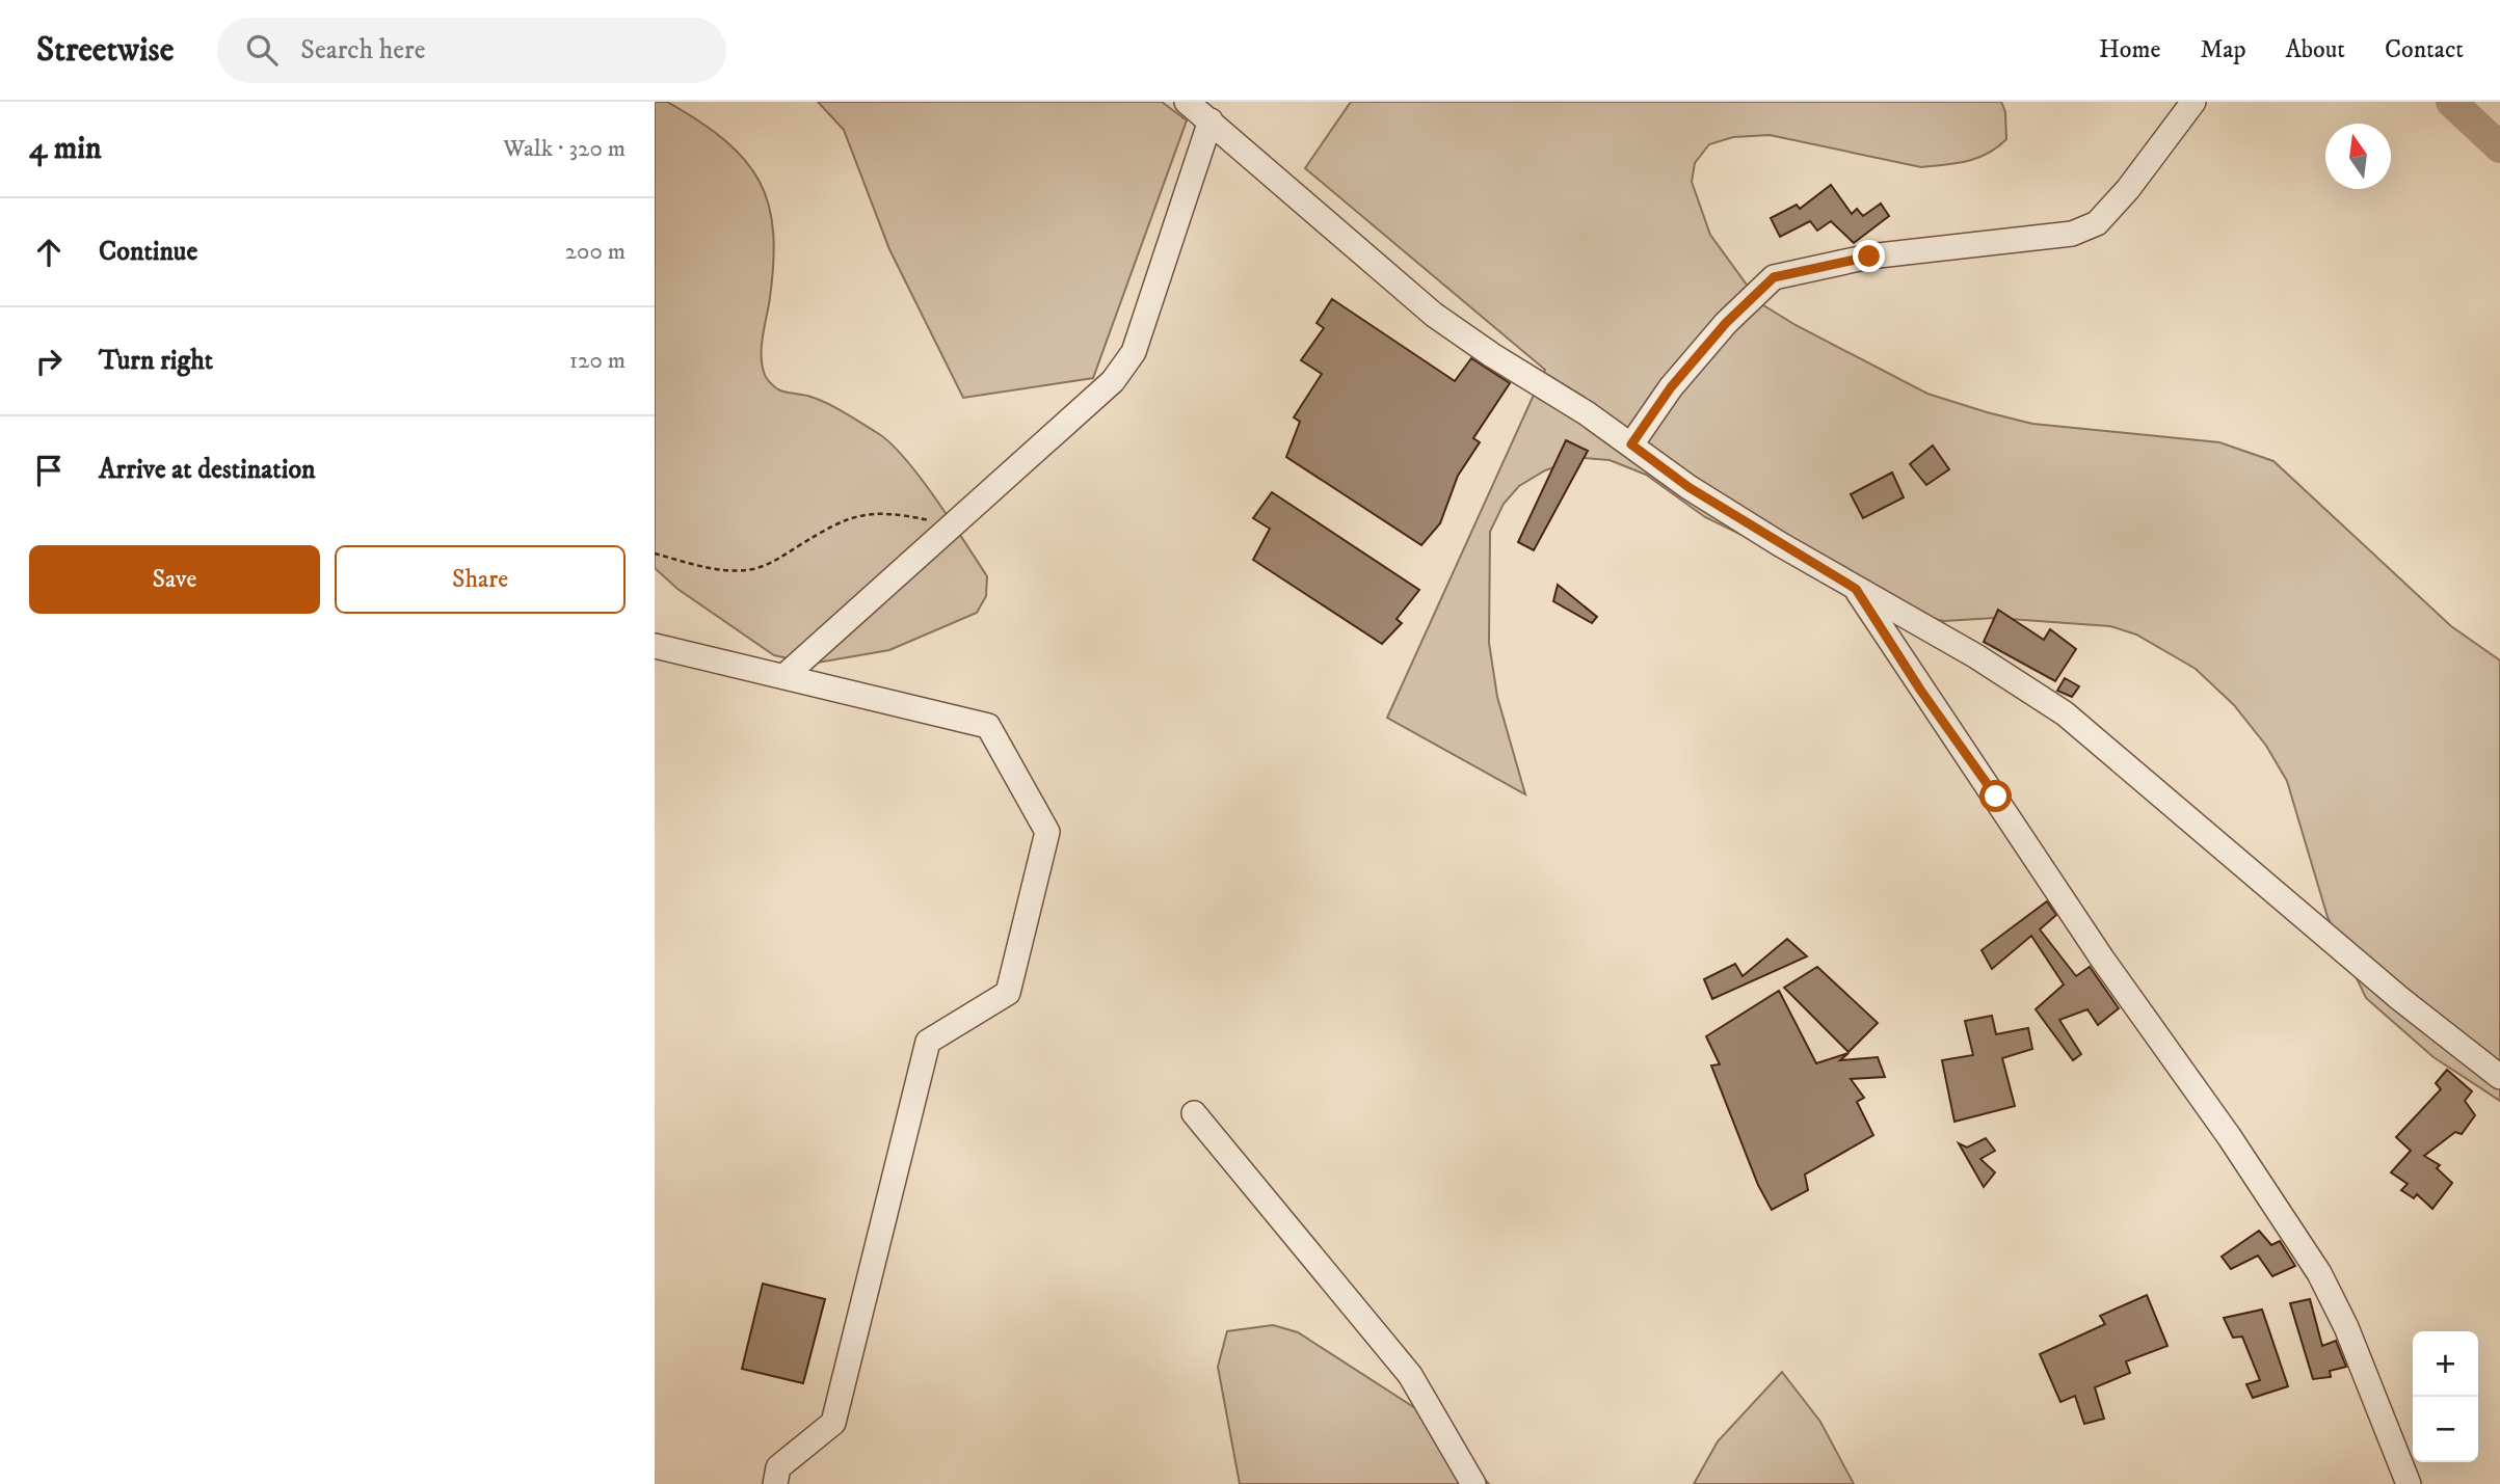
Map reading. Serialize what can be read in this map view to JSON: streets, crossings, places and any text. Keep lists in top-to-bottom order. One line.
{"north":"top","page":{"header":"Streetwise","search":"Search here","nav":["Home","Map","About","Contact"],"heading":["4 min","Walk · 320 m"],"list":[["Continue","200 m"],["Turn right","120 m"],"Arrive at destination"],"buttons":["Save","Share"],"map_buttons":["+","−"]}}
